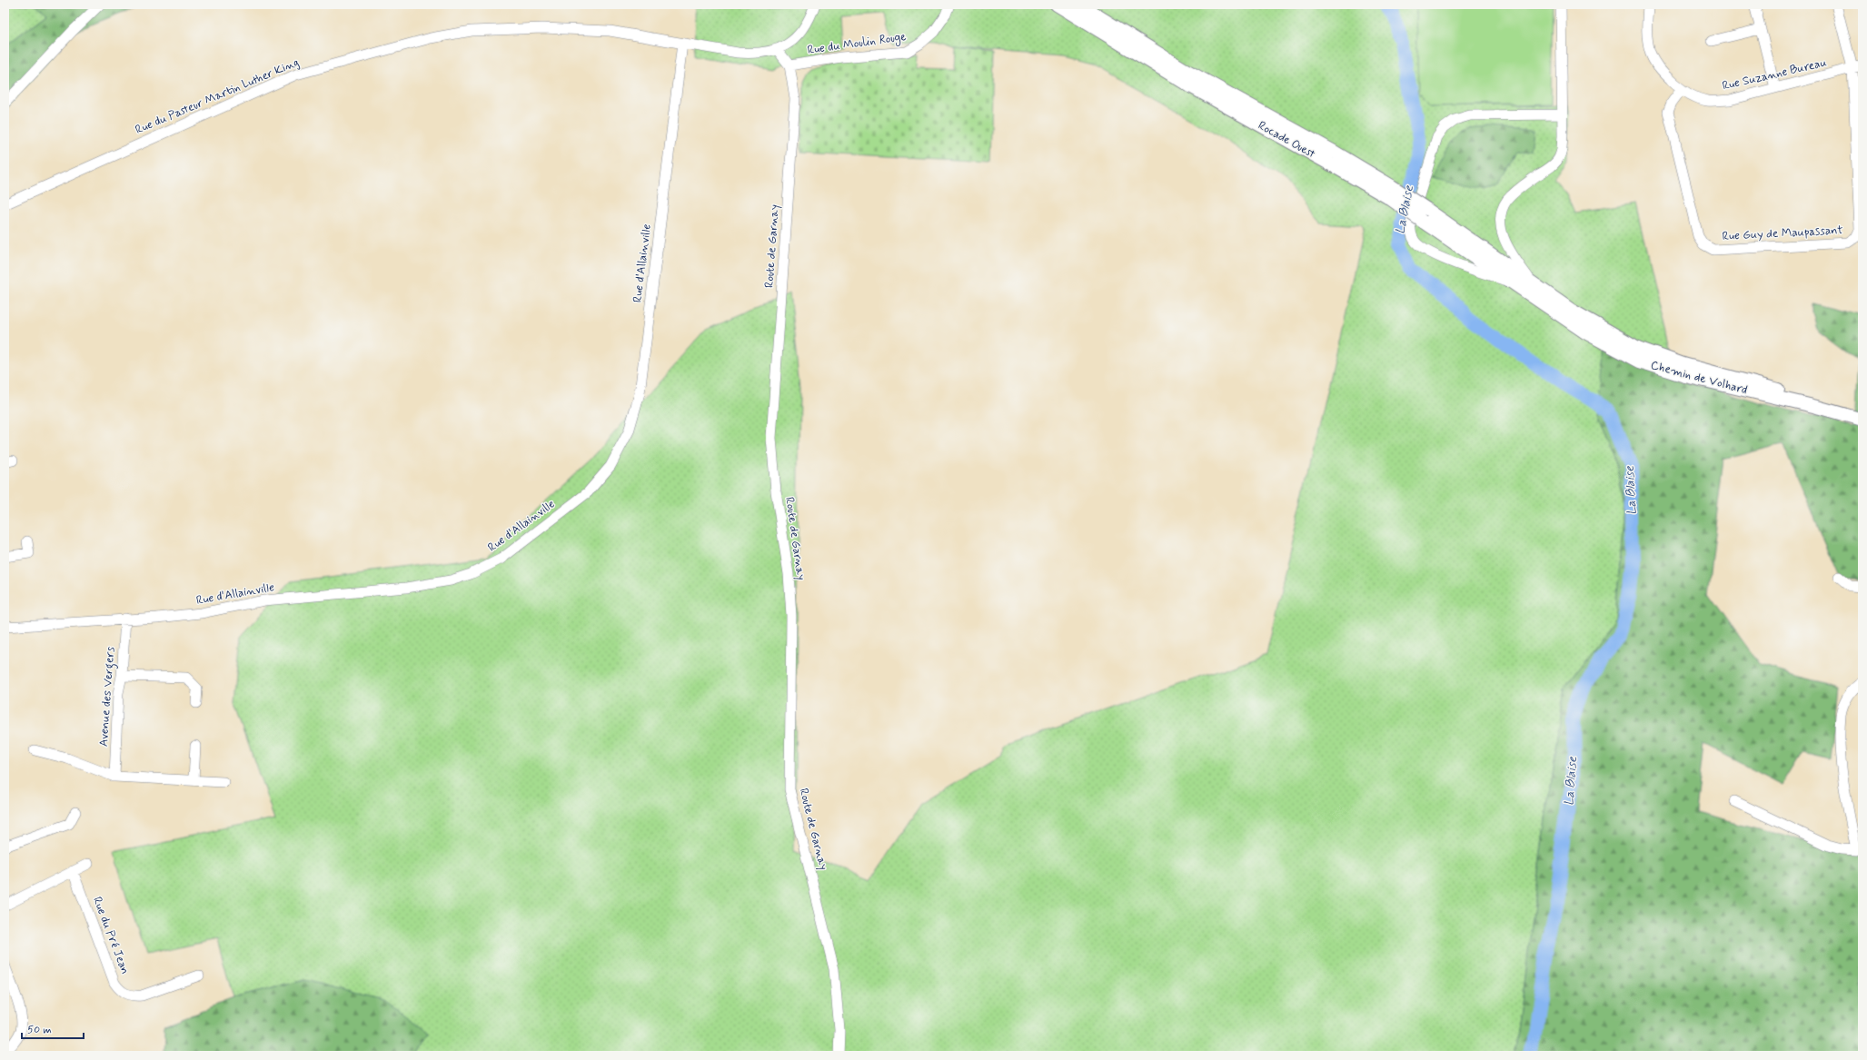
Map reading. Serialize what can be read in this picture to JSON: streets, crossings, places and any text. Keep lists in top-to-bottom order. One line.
{"streets":{"main road":["Rocade Ouest","Chemin de Volhard"],"street":["Rue du Moulin Rouge","Rue Suzanne Bureau","Rue du Pasteur Martin Luther King","Rue Guy de Maupassant","Route de Garnay","Rue d'Allainville","Avenue des Vergers","Rue du Pré Jean"]},"crossings":[["Rue du Moulin Rouge","Route de Garnay"],["Rue Suzanne Bureau","Rue Guy de Maupassant"],["Rue du Pasteur Martin Luther King","Route de Garnay"],["Rue du Pasteur Martin Luther King","Rue d'Allainville"],["Rocade Ouest","Chemin de Volhard"],["Rue d'Allainville","Avenue des Vergers"]],"water":["La Blaise"],"scale_bar":"50 m"}
